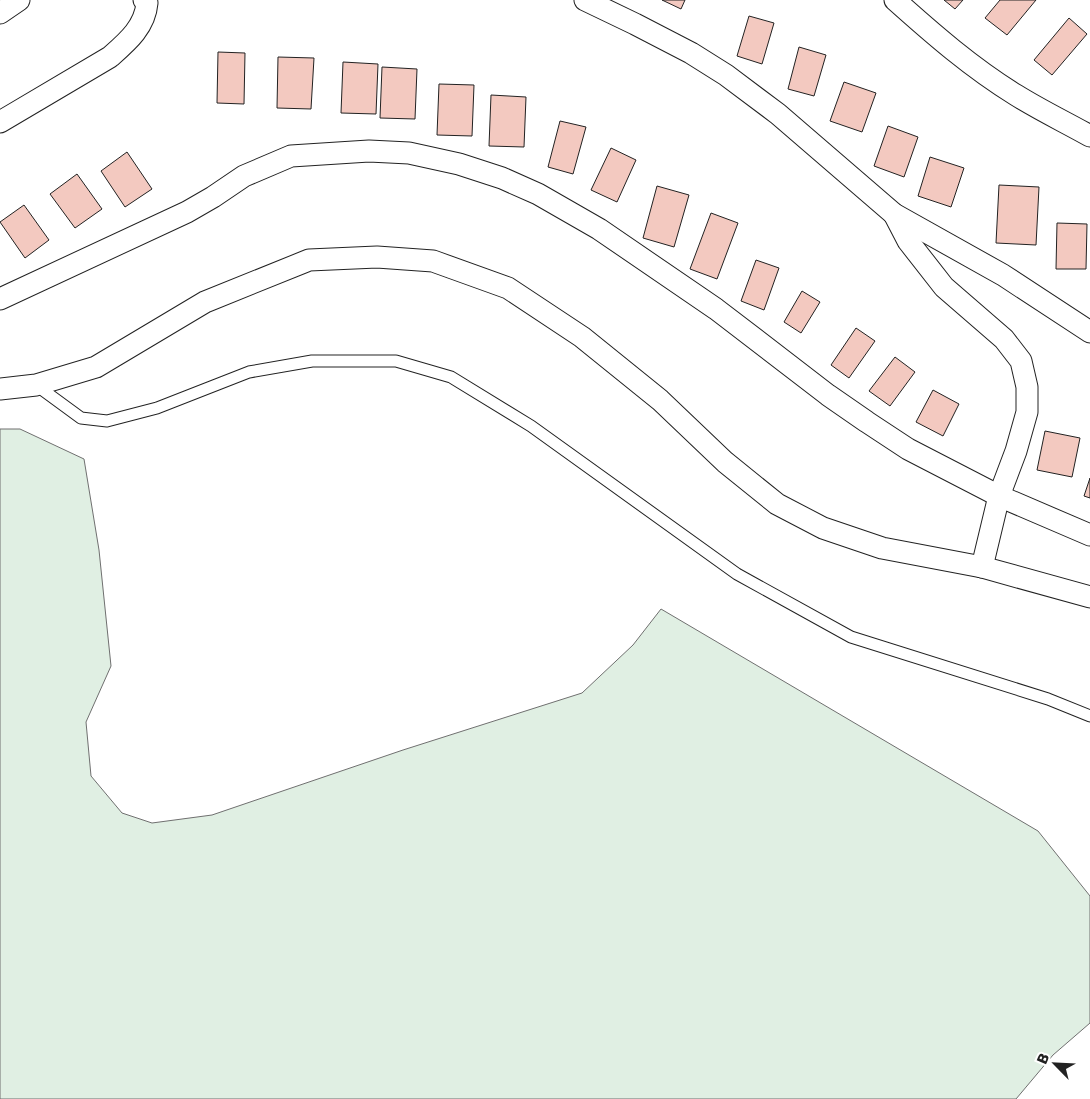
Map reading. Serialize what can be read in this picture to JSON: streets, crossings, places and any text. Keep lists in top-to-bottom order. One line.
{"north":"top left"}
